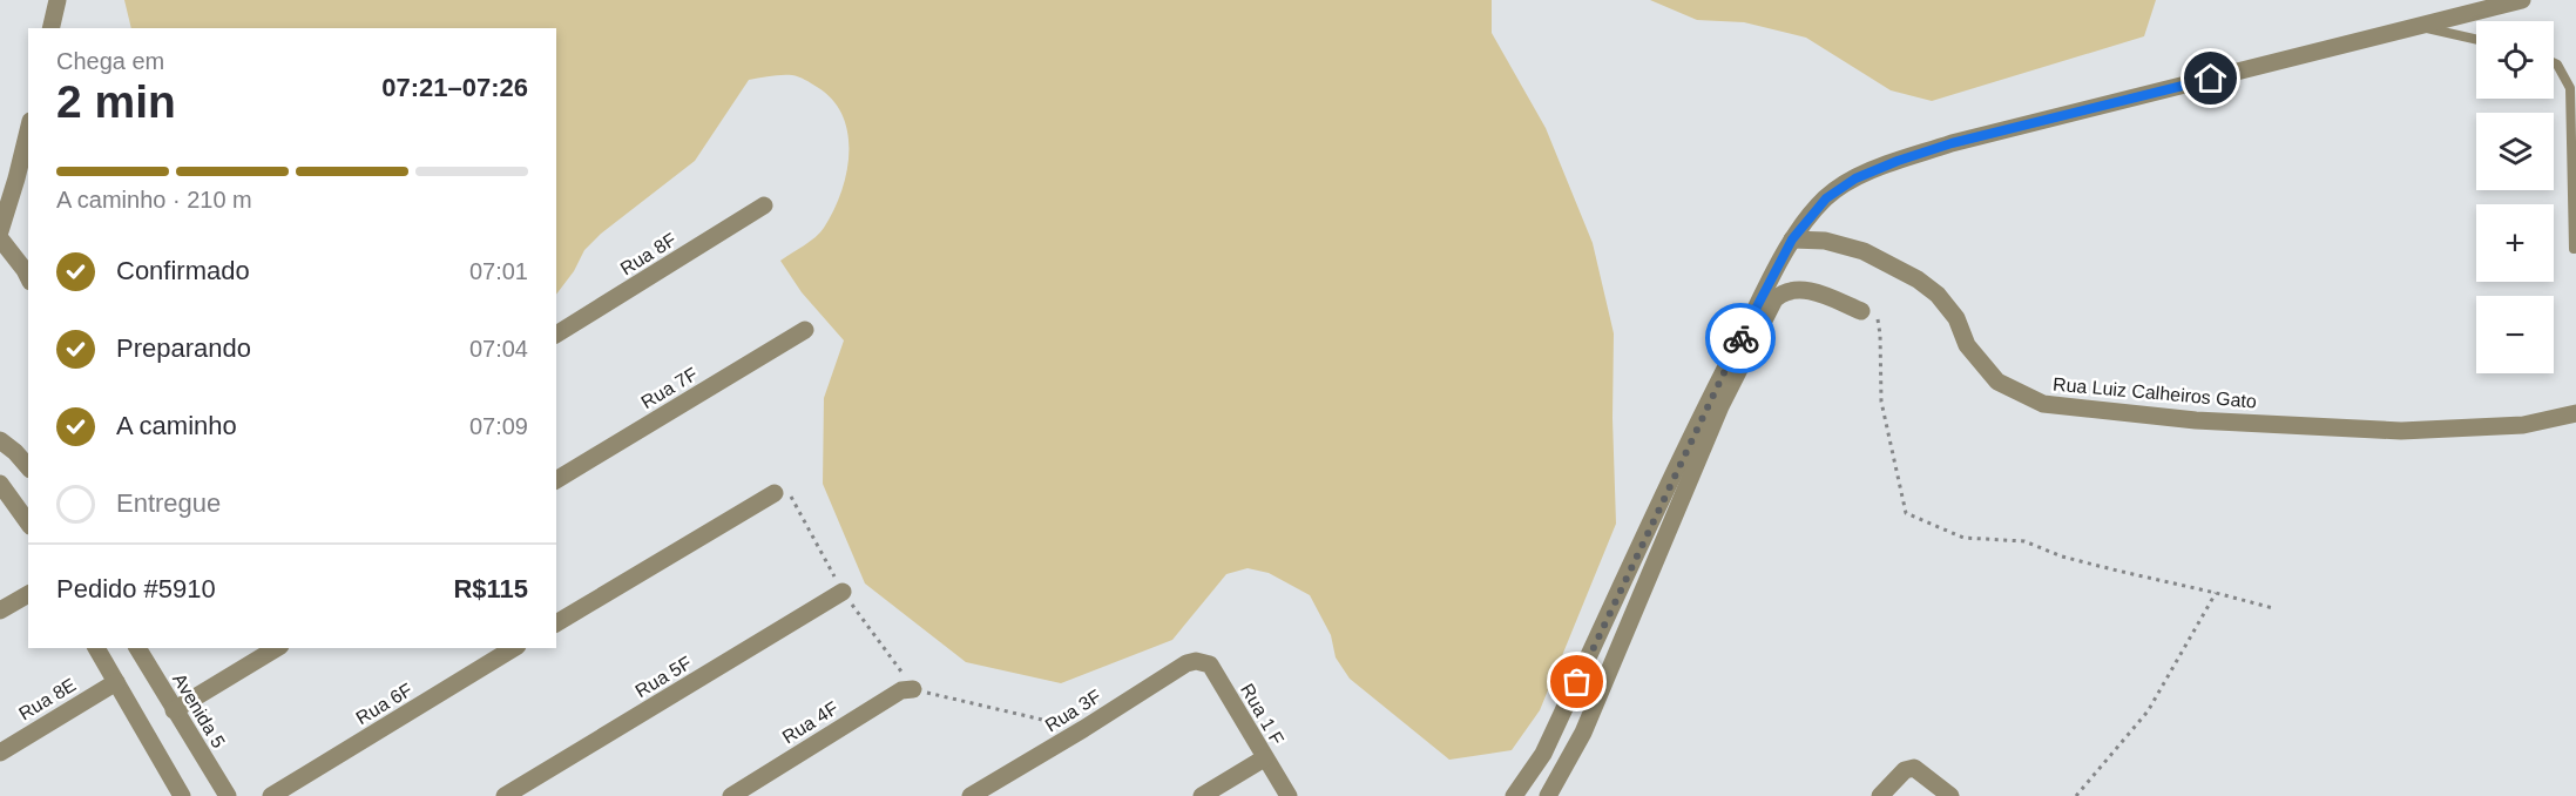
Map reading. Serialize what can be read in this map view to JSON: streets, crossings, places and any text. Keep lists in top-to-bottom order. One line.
{"streets":{"street":["Rua 8F","Rua 7F","Rua Luiz Calheiros Gato","Rua 5F","Rua 8E","Rua 6F","Avenida 5","Rua 3F","Rua 1 F","Rua 4F"]},"crossings":[["Rua 3F","Rua 1 F"]],"page":{"map_buttons":["+","−"],"heading":["2 min","Chega em","07:21–07:26"],"panel":["Pedido #5910","R$115"],"bar":"A caminho · 210 m","list":[["Confirmado","07:01"],["Preparando","07:04"],["A caminho","07:09"],"Entregue"]}}
